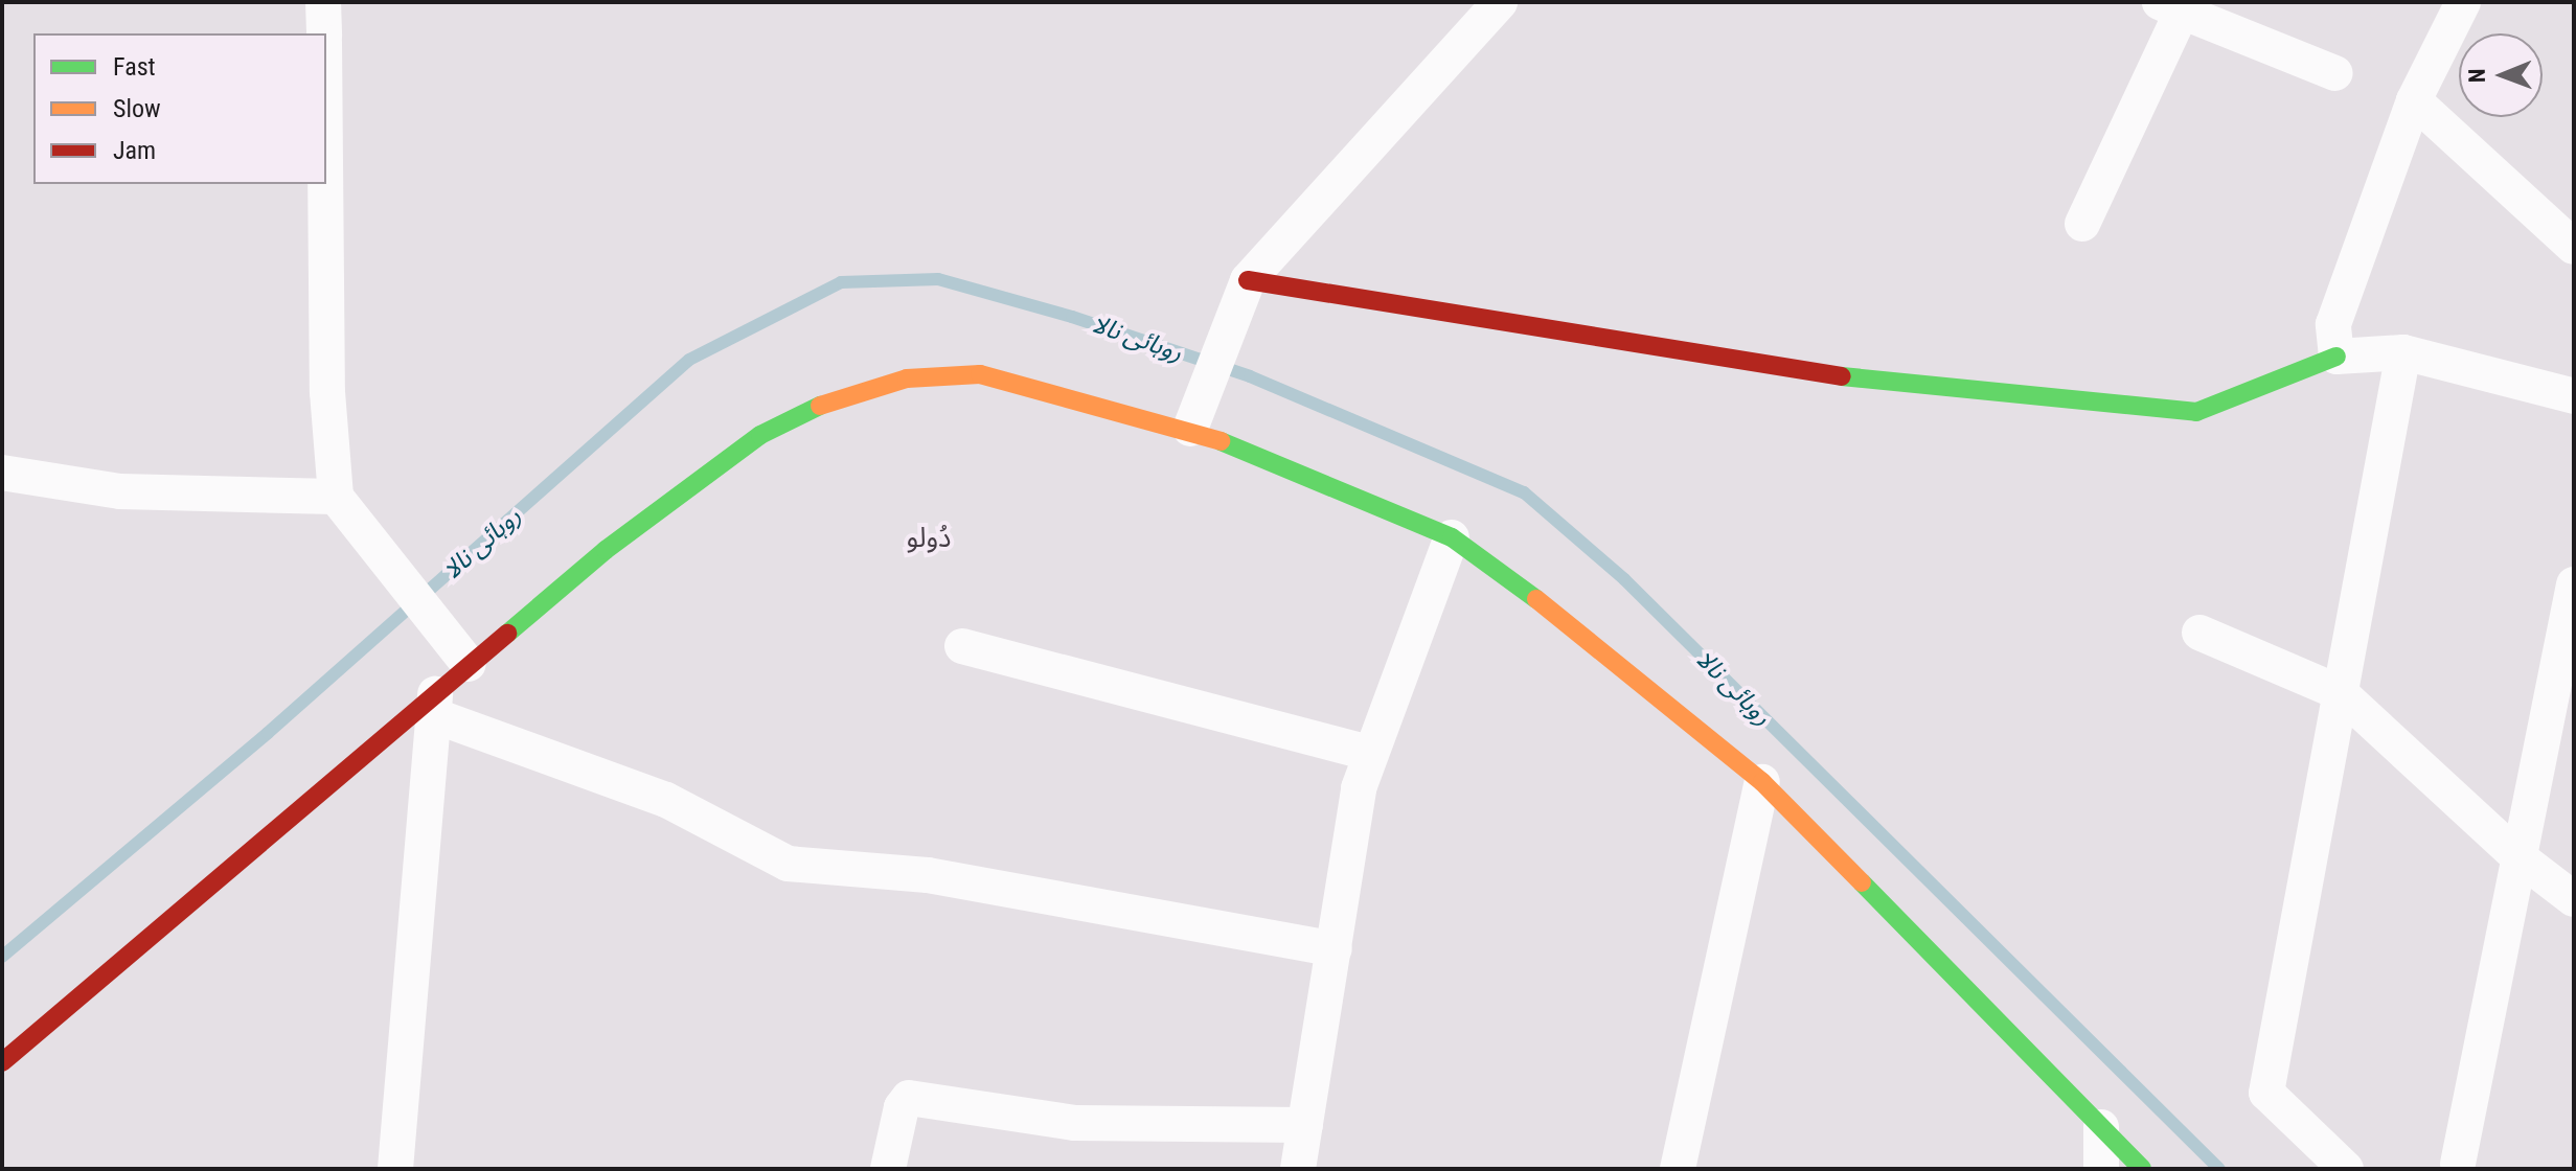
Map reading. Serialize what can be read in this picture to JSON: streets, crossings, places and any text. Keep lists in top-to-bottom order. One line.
{"districts":["دُولو"],"water":["روہائی نالا"],"legend":["Fast","Slow","Jam"],"north":"left"}
